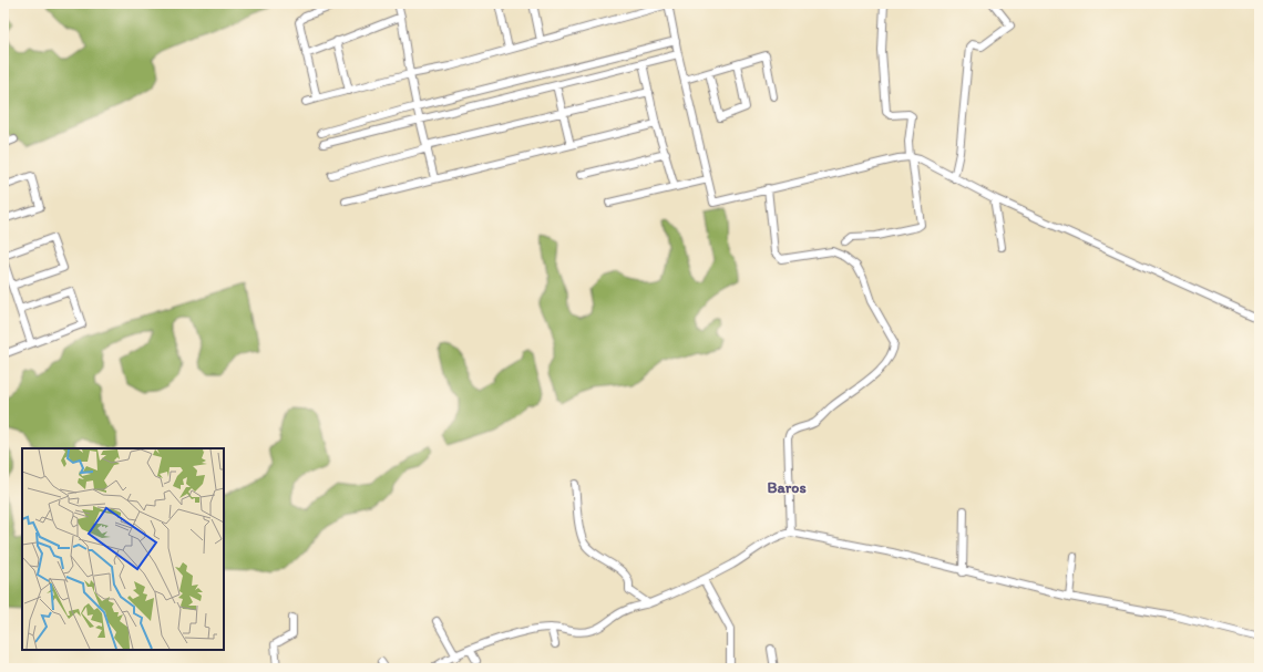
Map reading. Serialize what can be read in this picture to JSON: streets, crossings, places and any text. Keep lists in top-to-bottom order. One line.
{"districts":["Baros"]}
